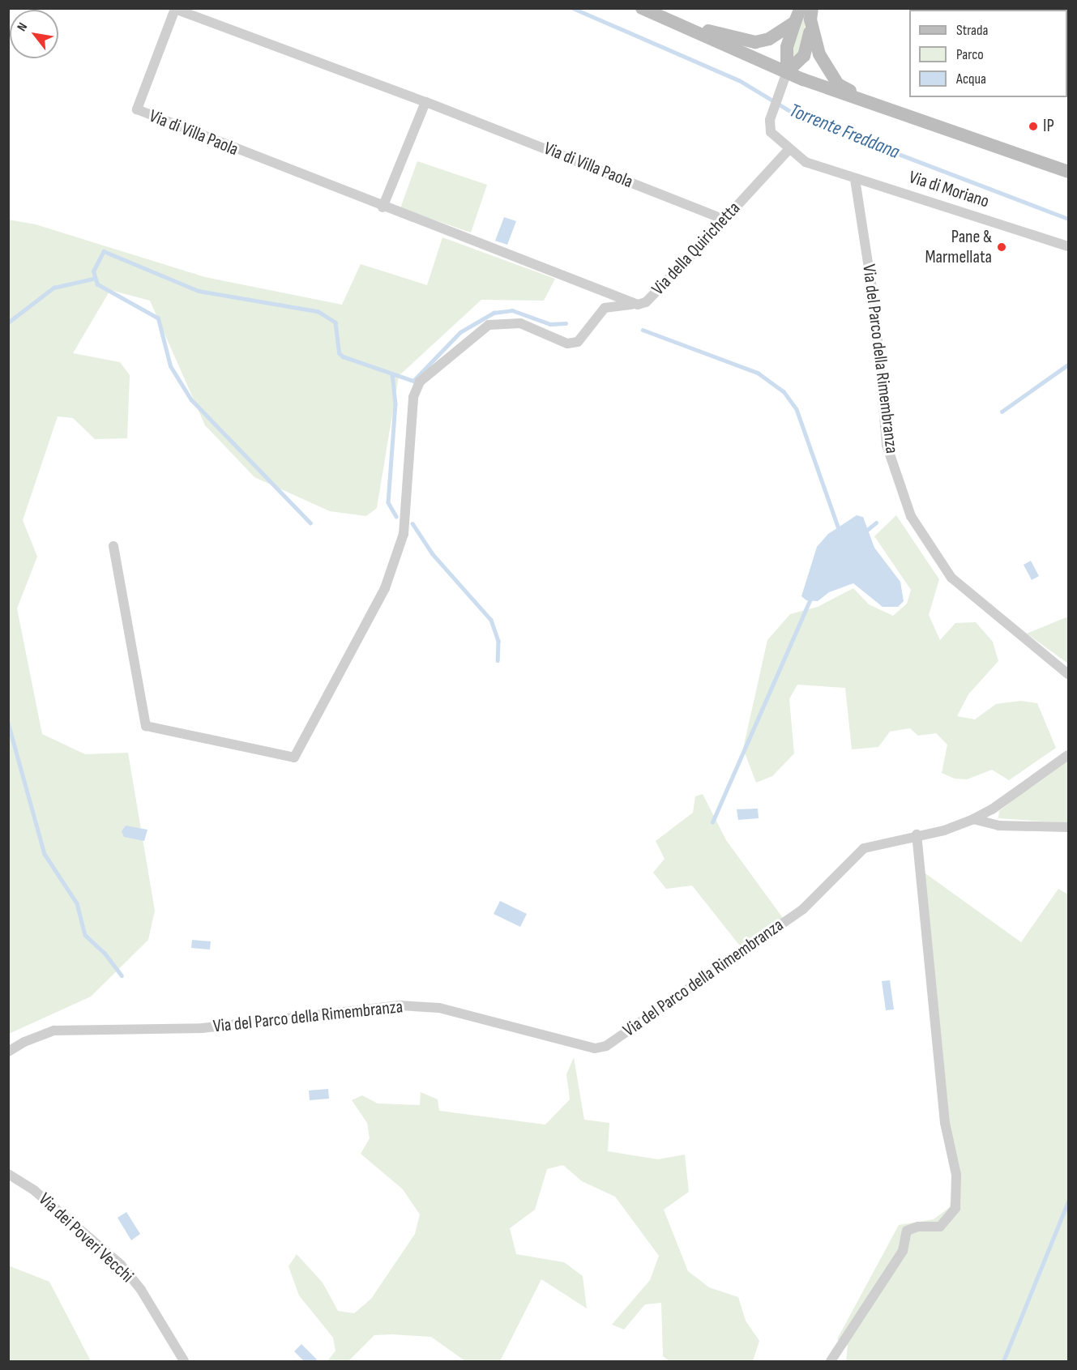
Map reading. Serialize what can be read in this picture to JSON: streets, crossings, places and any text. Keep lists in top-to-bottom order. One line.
{"streets":{"main road":["Via di Moriano"],"street":["Via di Villa Paola","Via della Quirichetta","Via del Parco della Rimembranza","Via dei Poveri Vecchi"]},"crossings":[["Via di Villa Paola","Via della Quirichetta"],["Via di Moriano","Via della Quirichetta"],["Via di Moriano","Via del Parco della Rimembranza"]],"water":["Torrente Freddana"],"places":["IP","Pane & Marmellata"],"legend":["Strada","Parco","Acqua"],"north":"top left"}
